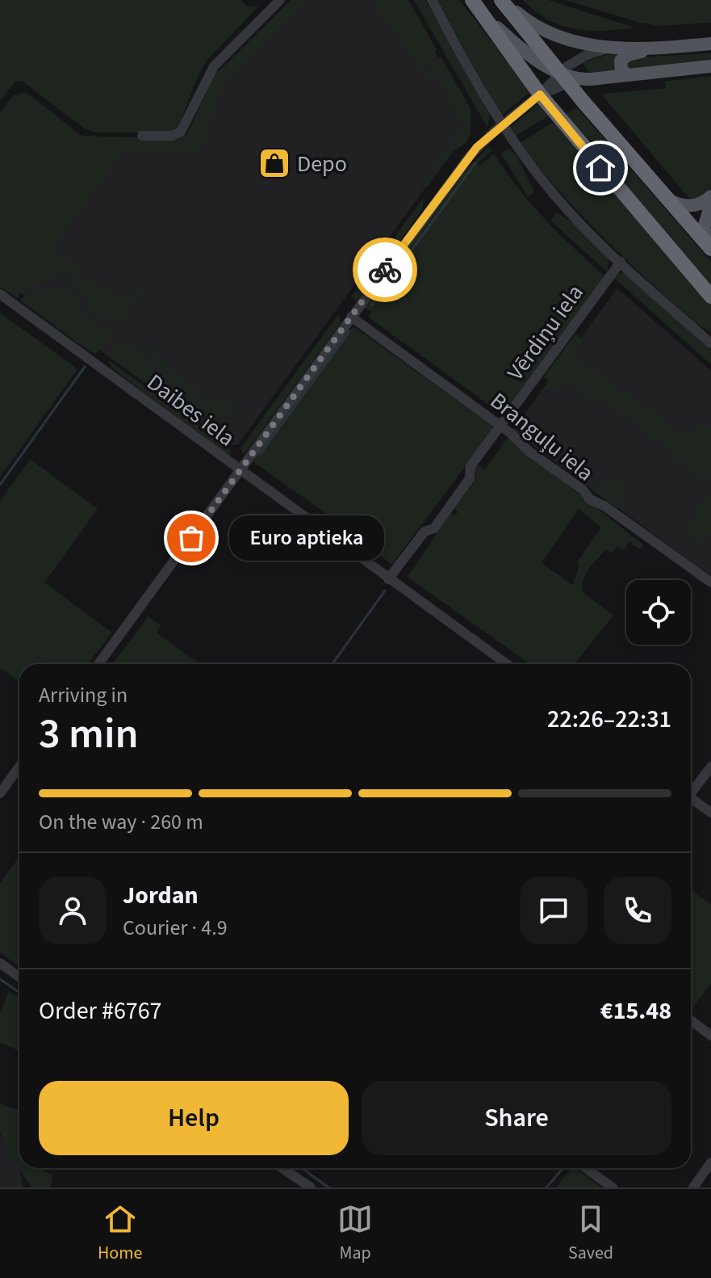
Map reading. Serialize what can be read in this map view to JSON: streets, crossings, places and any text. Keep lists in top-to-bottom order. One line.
{"streets":{"street":["Vērdiņu iela","Daibes iela","Branguļu iela"]},"crossings":[["Vērdiņu iela","Daibes iela"],["Vērdiņu iela","Branguļu iela"]],"places":{"shop":["Depo"],"other":["Euro aptieka"]},"page":{"bubble":"Euro aptieka","heading":["3 min","Arriving in","22:26–22:31"],"panel":["Jordan","Courier · 4.9","Order #6767","€15.48"],"bar":"On the way · 260 m","buttons":["Help","Share"],"tabs":["Home","Map","Saved"]}}
